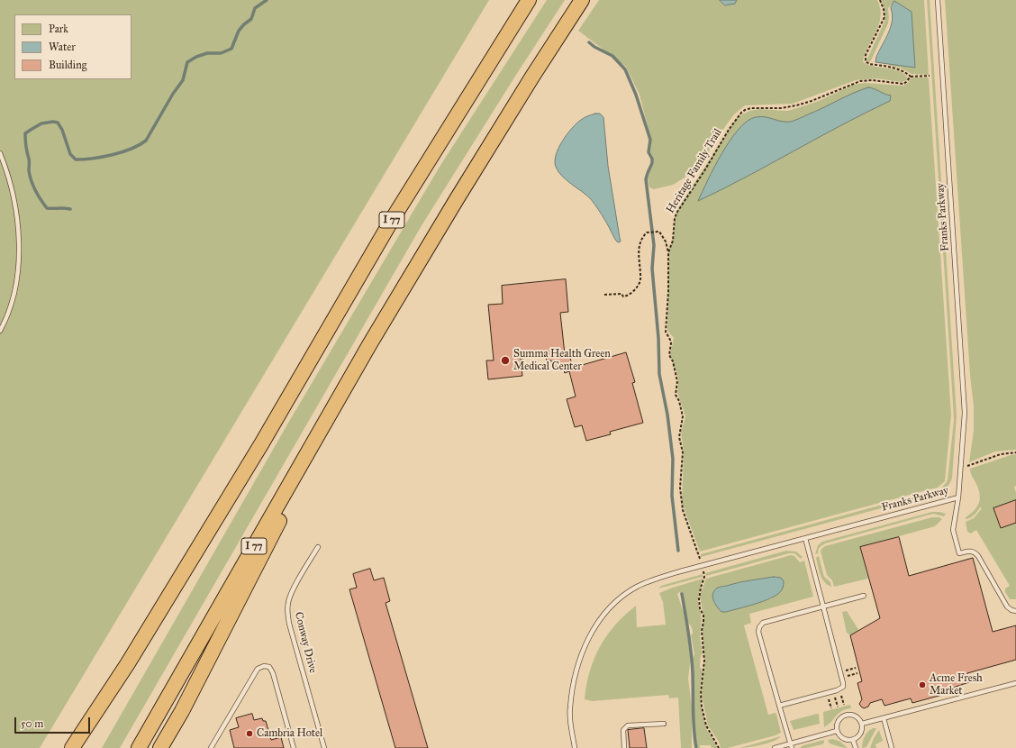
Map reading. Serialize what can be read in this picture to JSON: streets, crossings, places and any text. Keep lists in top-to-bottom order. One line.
{"streets":{"highway":["I 77"],"lane":["Franks Parkway","Conway Drive"],"path":["Heritage Family Trail"]},"crossings":[["Heritage Family Trail","Franks Parkway"]],"places":["Summa Health Green Medical Center","Acme Fresh Market","Cambria Hotel"],"legend":["Park","Water","Building"],"scale_bar":"50 m"}
